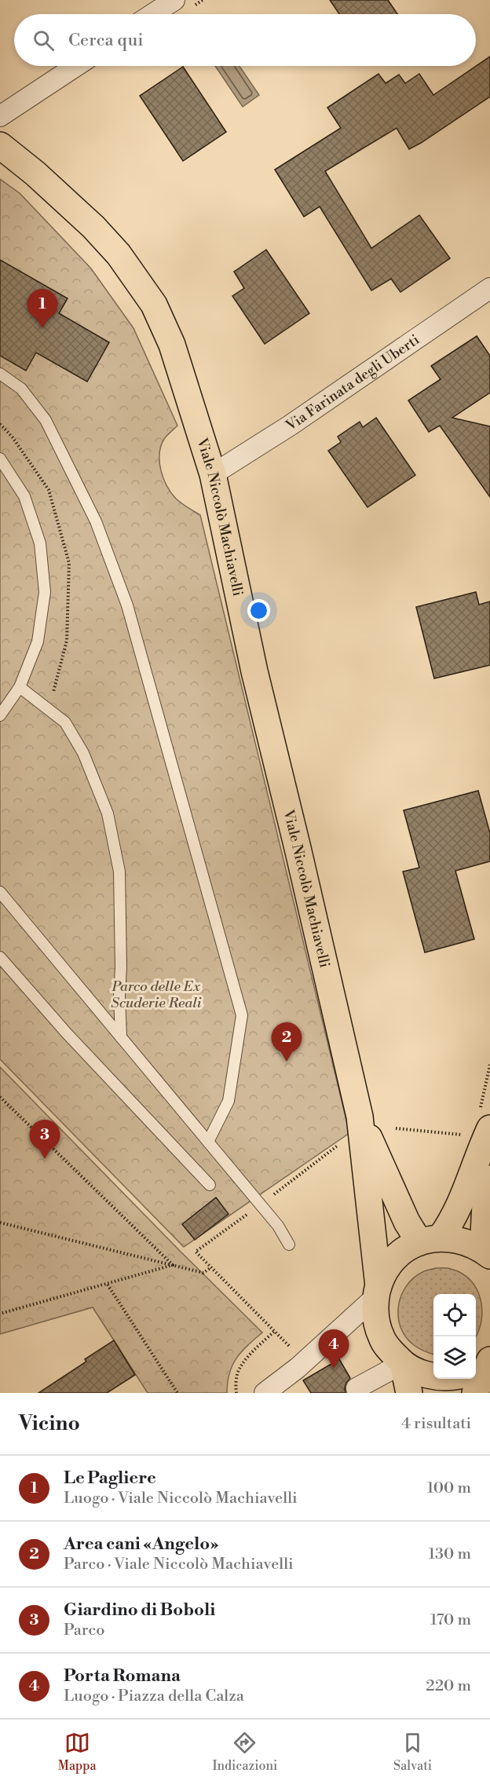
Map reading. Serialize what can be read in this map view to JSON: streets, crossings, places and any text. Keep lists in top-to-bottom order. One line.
{"streets":{"main road":["Viale Niccolò Machiavelli"],"street":["Via Farinata degli Uberti"]},"crossings":[["Via Farinata degli Uberti","Viale Niccolò Machiavelli"]],"parks":["Parco delle Ex Scuderie Reali"],"page":{"search":"Cerca qui","pins":["1","2","3","4"],"heading":["Vicino","4 risultati"],"list":[{"mark":"1","name":"Le Pagliere","note":"Luogo · Viale Niccolò Machiavelli","value":"100 m"},{"mark":"2","name":"Area cani «Angelo»","note":"Parco · Viale Niccolò Machiavelli","value":"130 m"},{"mark":"3","name":"Giardino di Boboli","note":"Parco","value":"170 m"},{"mark":"4","name":"Porta Romana","note":"Luogo · Piazza della Calza","value":"220 m"}],"nav":["Mappa","Indicazioni","Salvati"]}}
